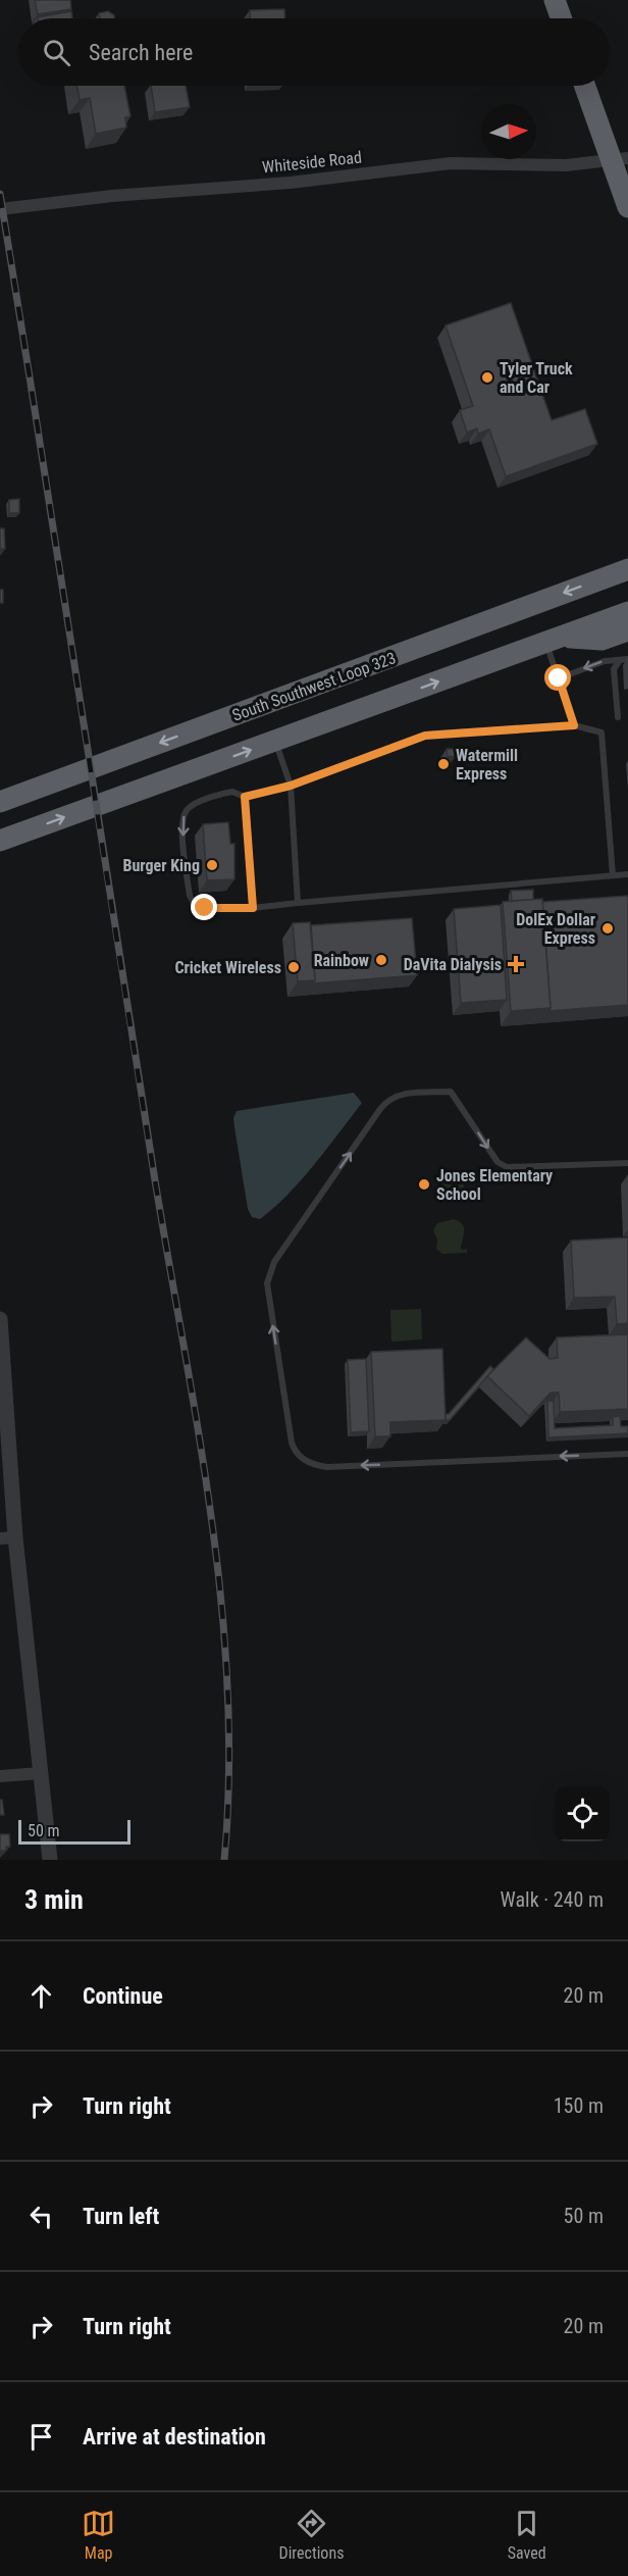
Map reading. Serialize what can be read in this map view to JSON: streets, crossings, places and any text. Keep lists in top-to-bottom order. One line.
{"streets":{"highway":["South Southwest Loop 323"],"street":["Whiteside Road"]},"places":{"other":["Tyler Truck and Car","Watermill Express","Burger King","DolEx Dollar Express","Rainbow","Cricket Wireless","Jones Elementary School"],"health":["DaVita Dialysis"]},"scale_bar":"50 m","north":"right","page":{"search":"Search here","scale":"50 m","heading":["3 min","Walk · 240 m"],"list":[["Continue","20 m"],["Turn right","150 m"],["Turn left","50 m"],["Turn right","20 m"],"Arrive at destination"],"nav":["Map","Directions","Saved"]}}
